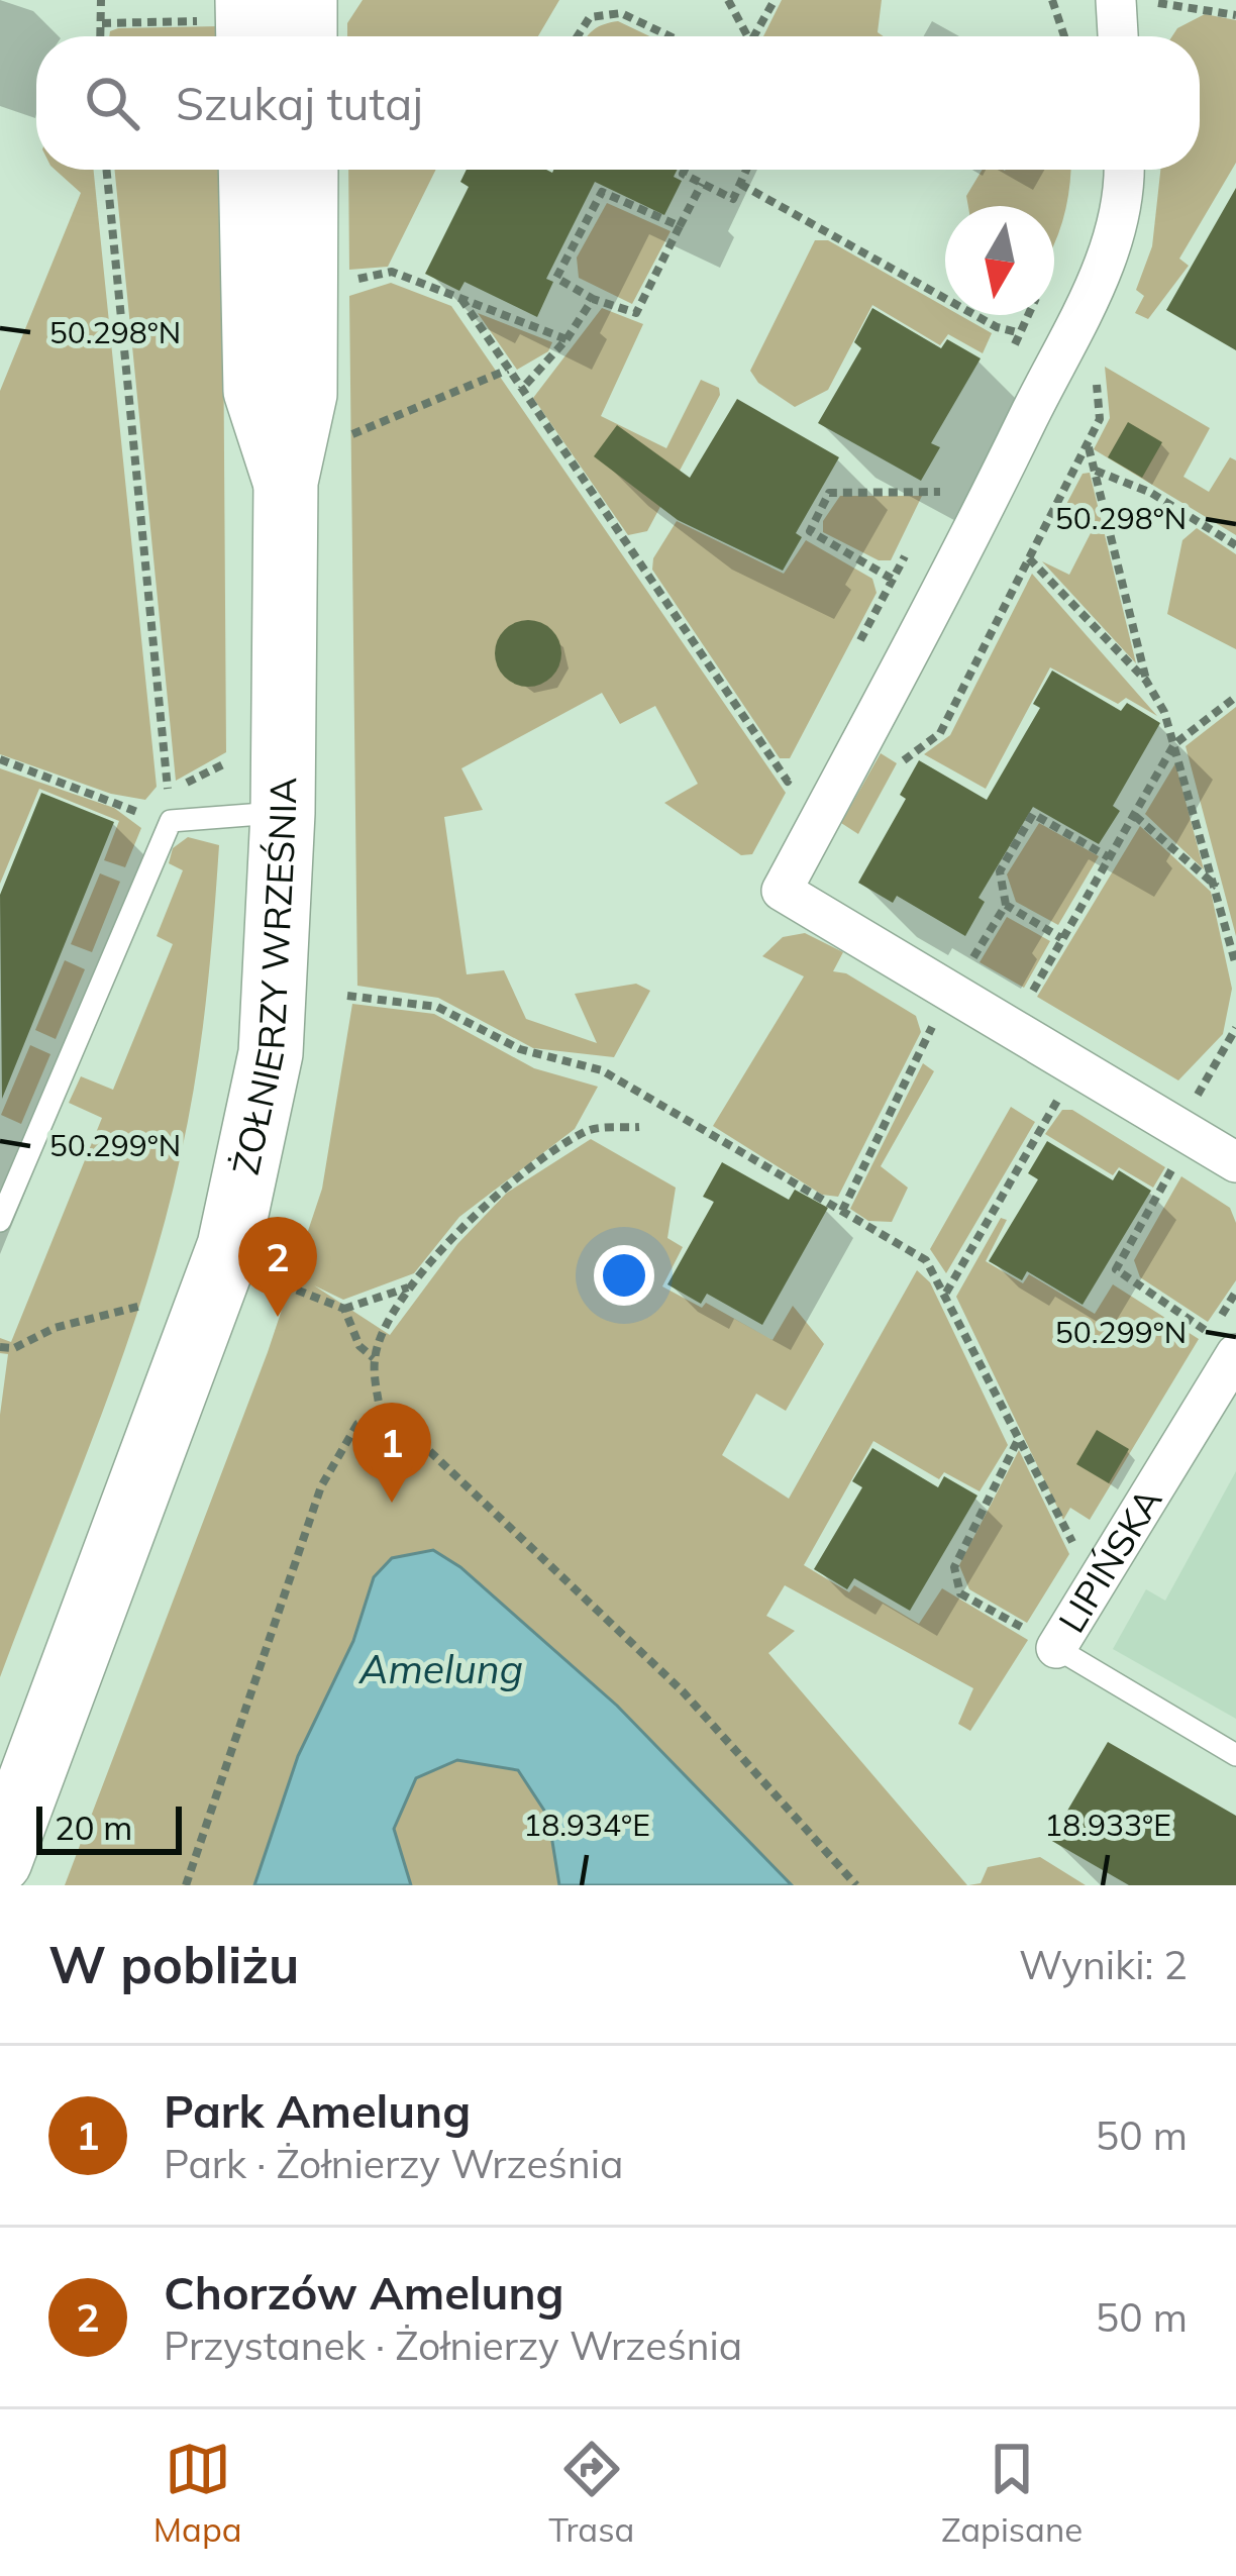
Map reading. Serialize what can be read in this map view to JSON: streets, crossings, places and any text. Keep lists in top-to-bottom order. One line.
{"streets":{"main road":["ŻOŁNIERZY WRZEŚNIA"],"street":["LIPIŃSKA"]},"water":["Amelung"],"scale_bar":"20 m","north":"bottom","page":{"search":"Szukaj tutaj","pins":["2","1"],"scale":"20 m","heading":["W pobliżu","Wyniki: 2"],"list":[{"mark":"1","name":"Park Amelung","note":"Park · Żołnierzy Września","value":"50 m"},{"mark":"2","name":"Chorzów Amelung","note":"Przystanek · Żołnierzy Września","value":"50 m"}],"nav":["Mapa","Trasa","Zapisane"]},"coordinates":["50.298°N","50.299°N","18.934°E","18.933°E"]}
